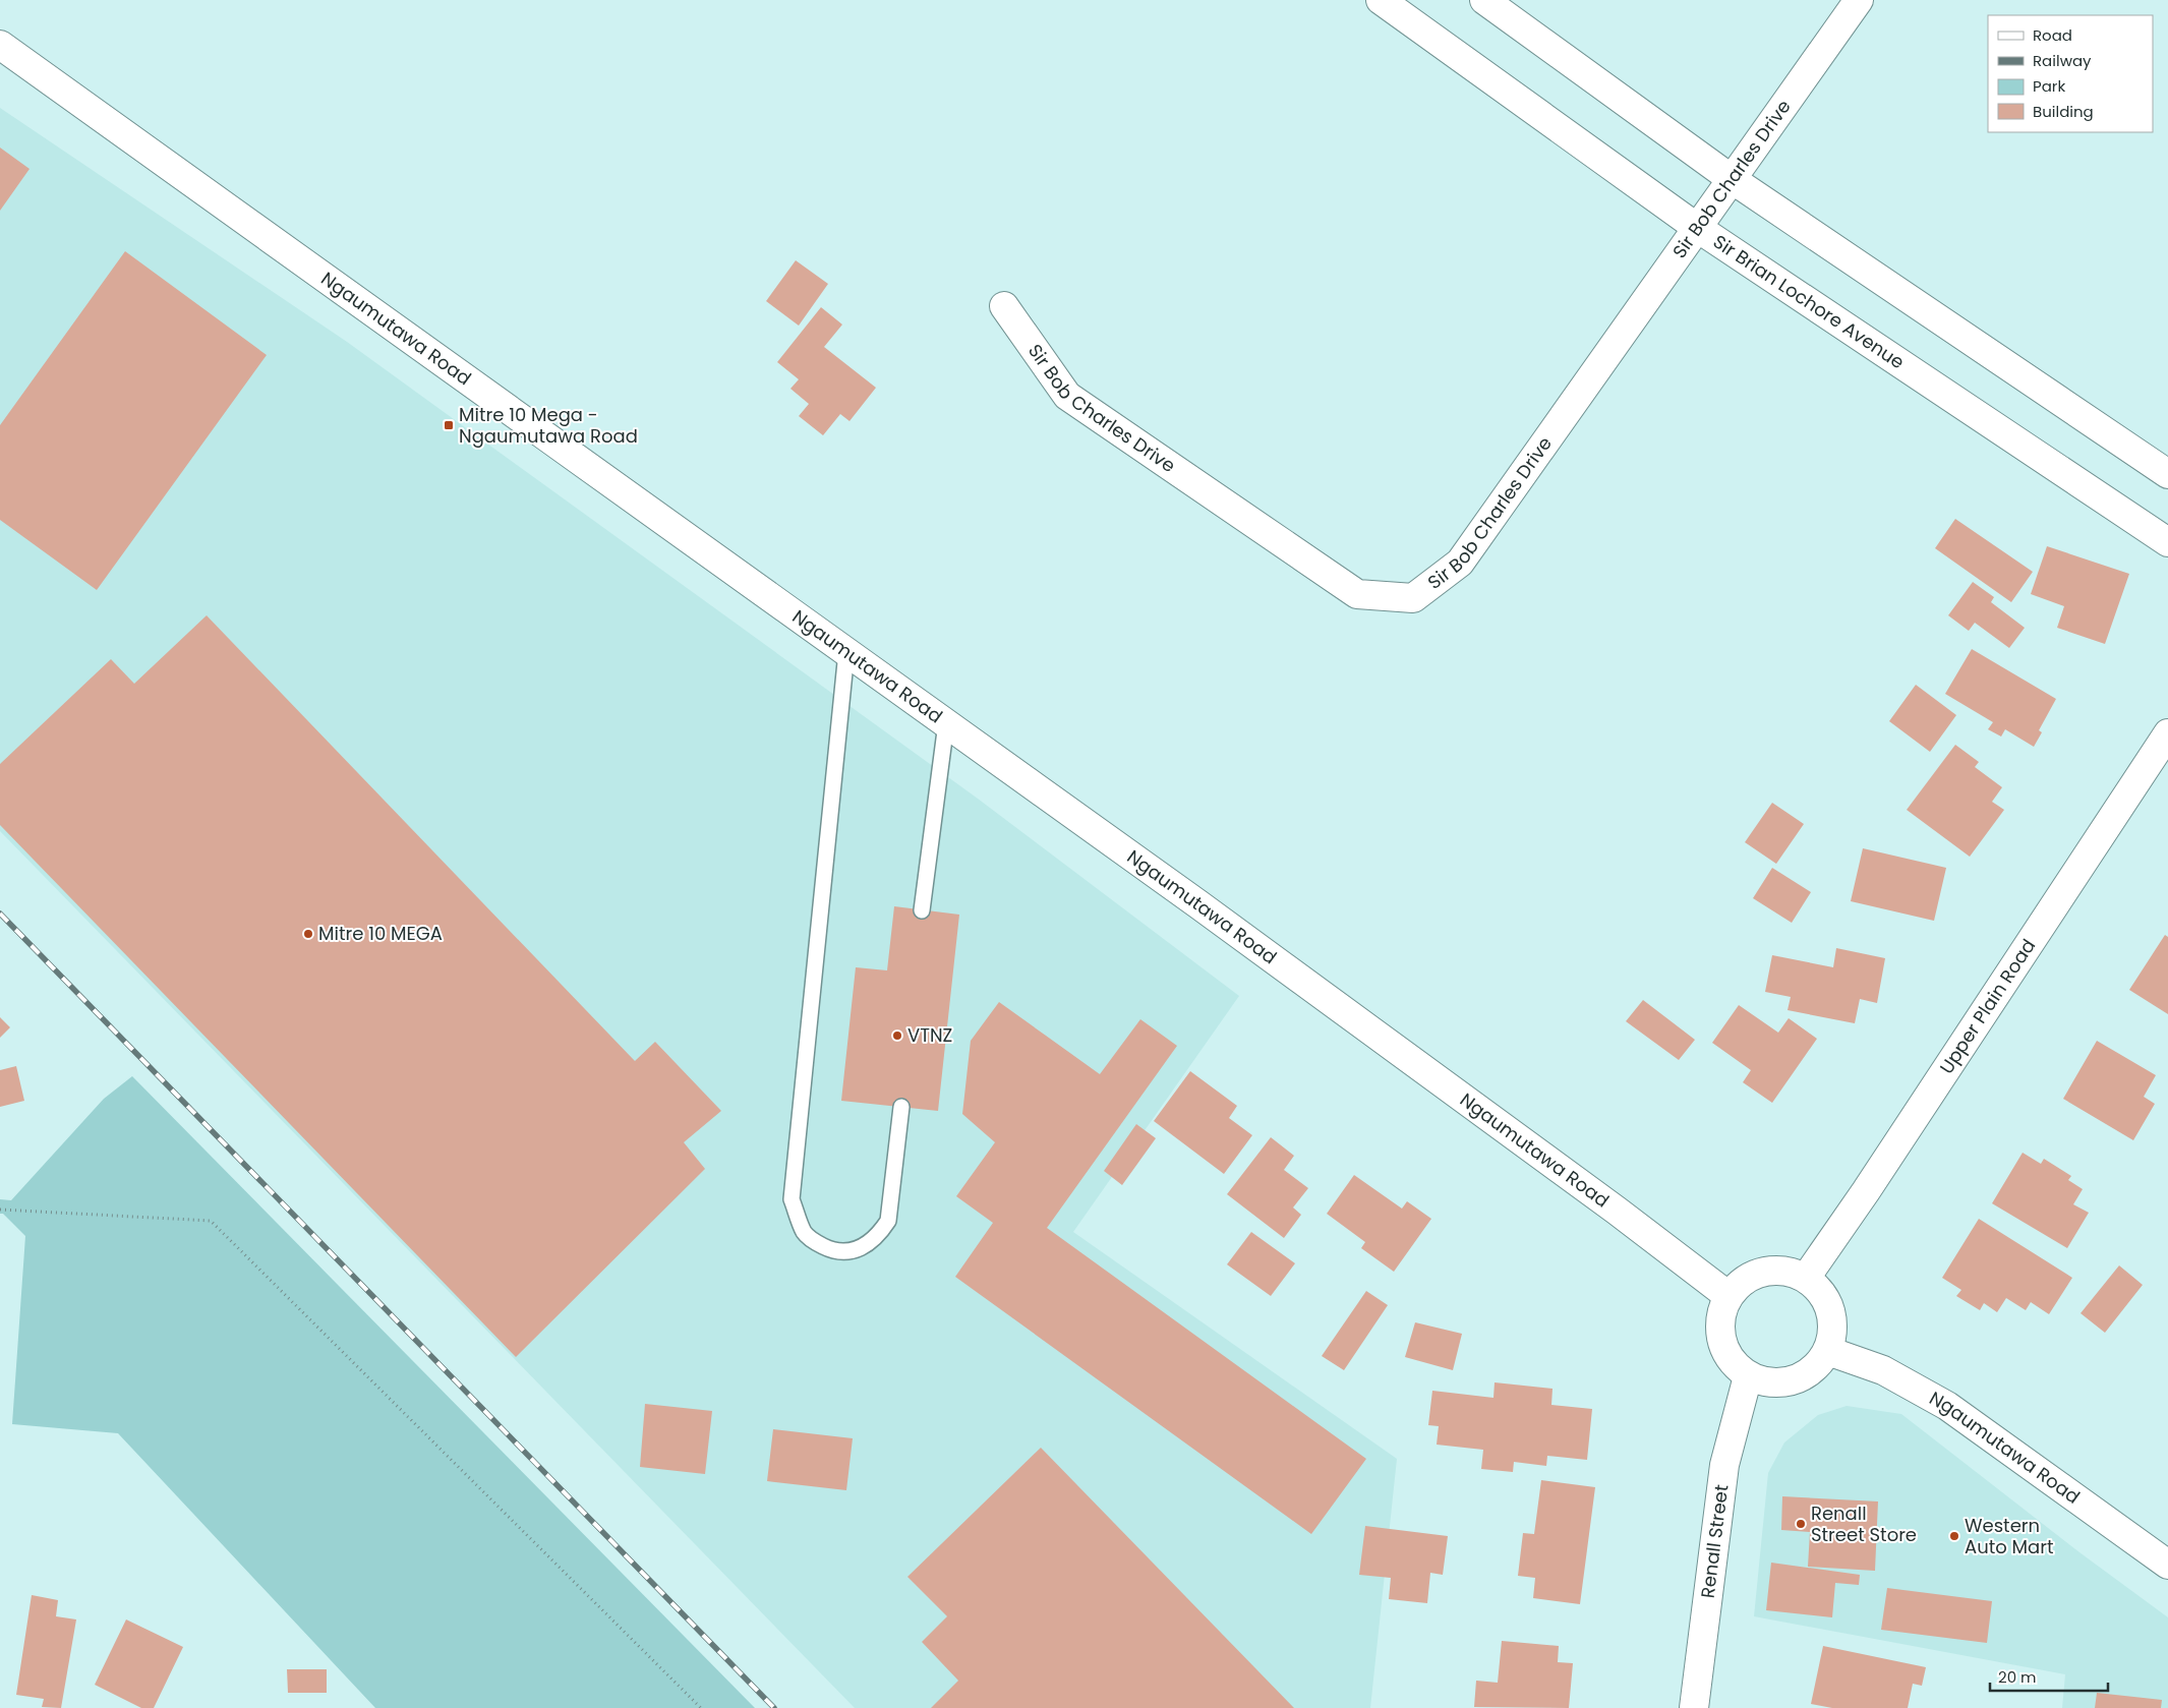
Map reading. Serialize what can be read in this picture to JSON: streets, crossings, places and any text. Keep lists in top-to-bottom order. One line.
{"streets":{"street":["Sir Bob Charles Drive","Sir Brian Lochore Avenue","Ngaumutawa Road","Upper Plain Road","Renall Street"]},"crossings":[["Sir Bob Charles Drive","Sir Brian Lochore Avenue"],["Ngaumutawa Road","Upper Plain Road"],["Ngaumutawa Road","Renall Street"],["Upper Plain Road","Renall Street"]],"places":{"transit":["Mitre 10 Mega - Ngaumutawa Road"],"other":["Mitre 10 MEGA","VTNZ","Renall Street Store","Western Auto Mart"]},"legend":["Road","Railway","Park","Building"],"scale_bar":"20 m"}
